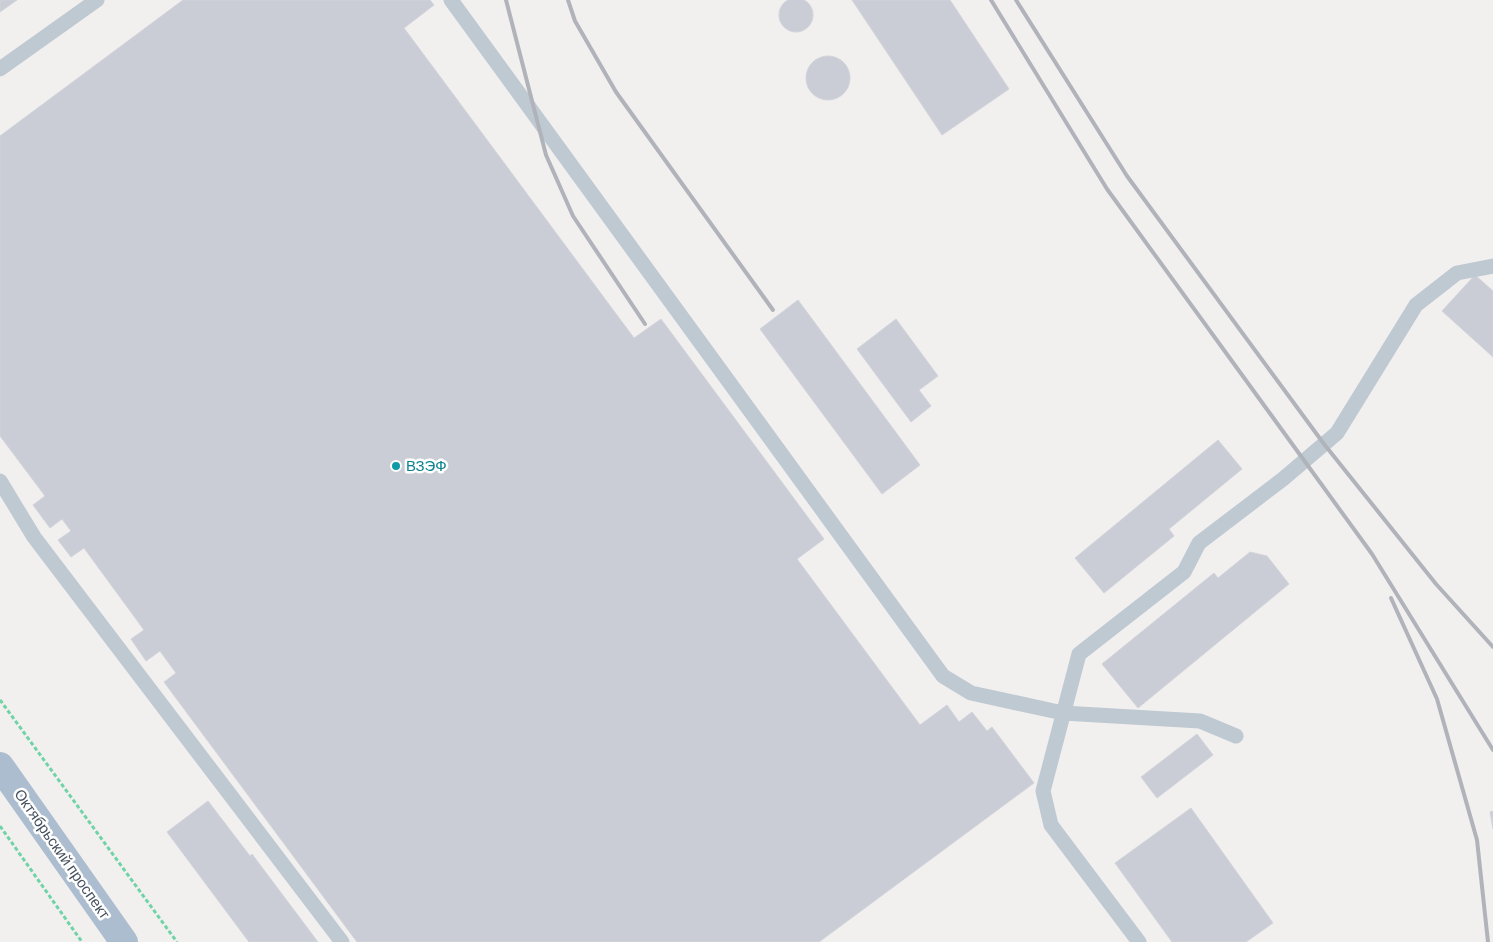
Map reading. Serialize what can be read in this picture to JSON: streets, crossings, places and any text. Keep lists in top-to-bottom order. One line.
{"streets":{"main road":["Октябрьский проспект"]},"places":["ВЗЭФ"]}
